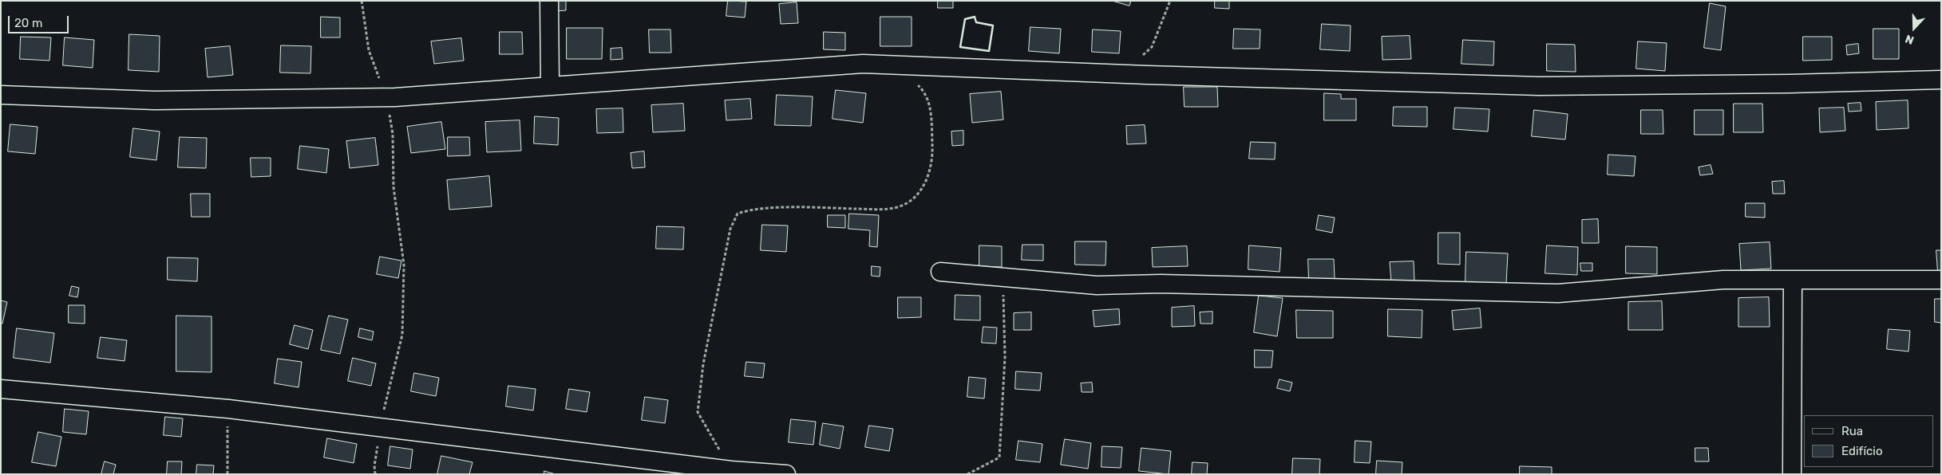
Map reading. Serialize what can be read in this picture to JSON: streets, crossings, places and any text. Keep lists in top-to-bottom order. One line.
{"legend":["Rua","Edifício"],"scale_bar":"20 m","north":"bottom"}
